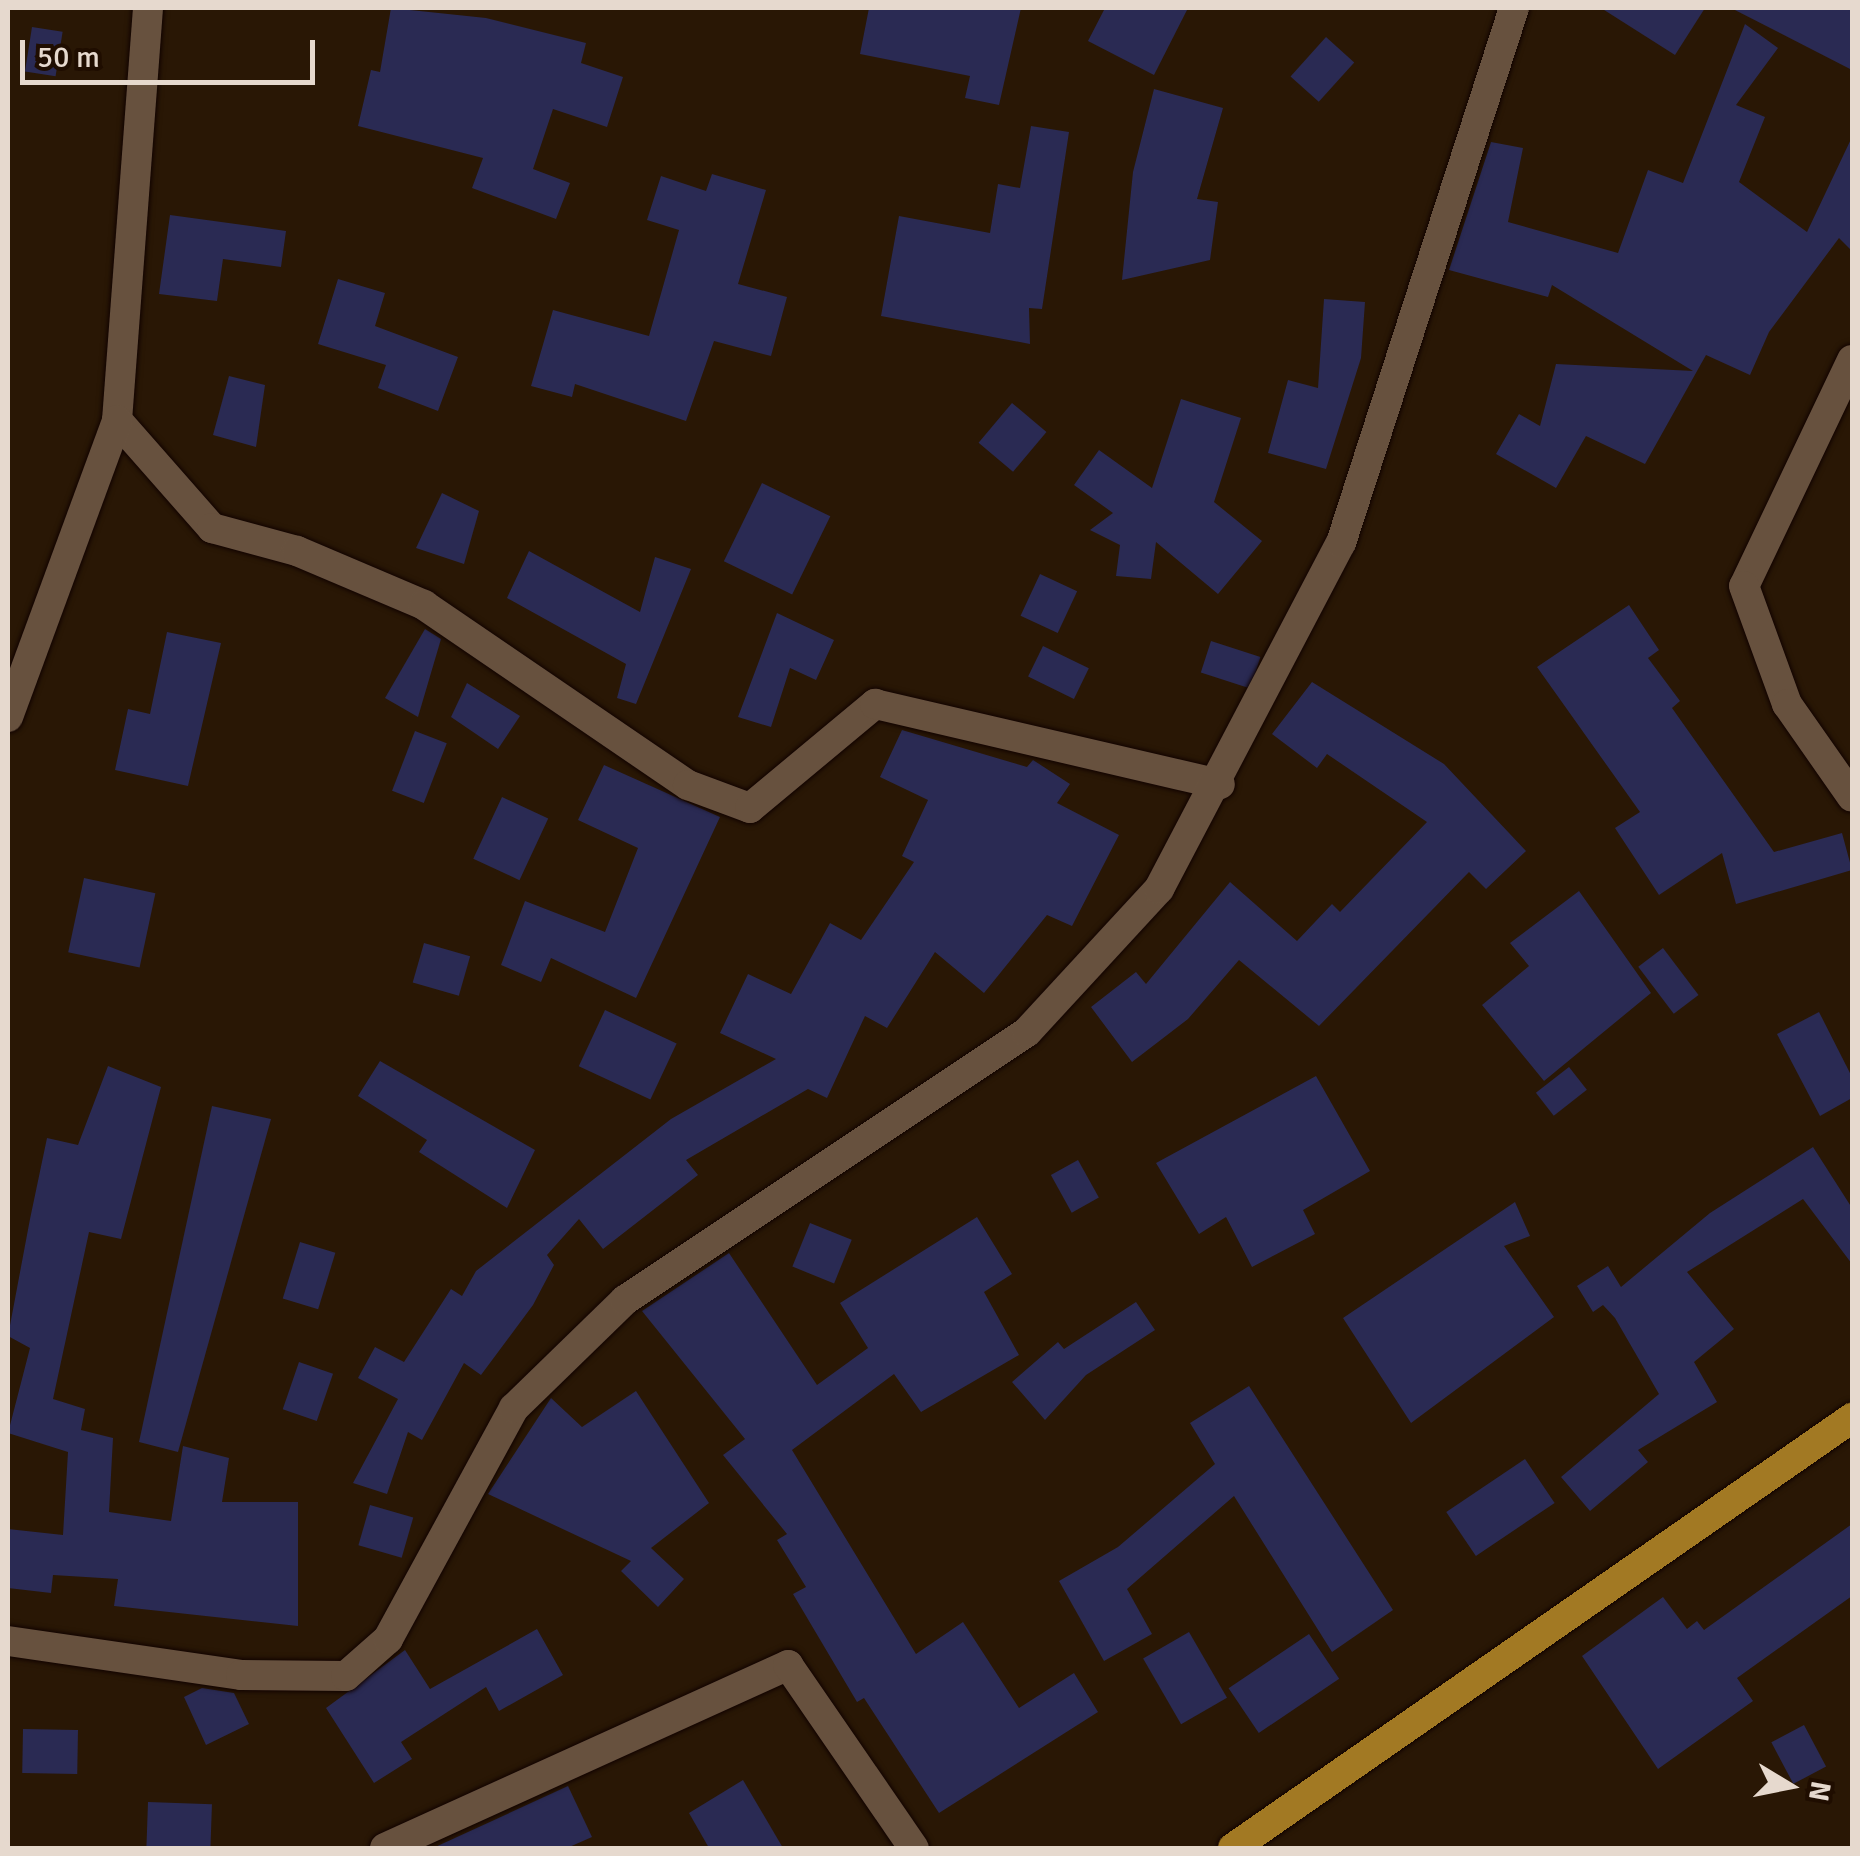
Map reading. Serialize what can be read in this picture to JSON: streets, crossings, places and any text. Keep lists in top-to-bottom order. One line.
{"scale_bar":"50 m","north":"right"}
